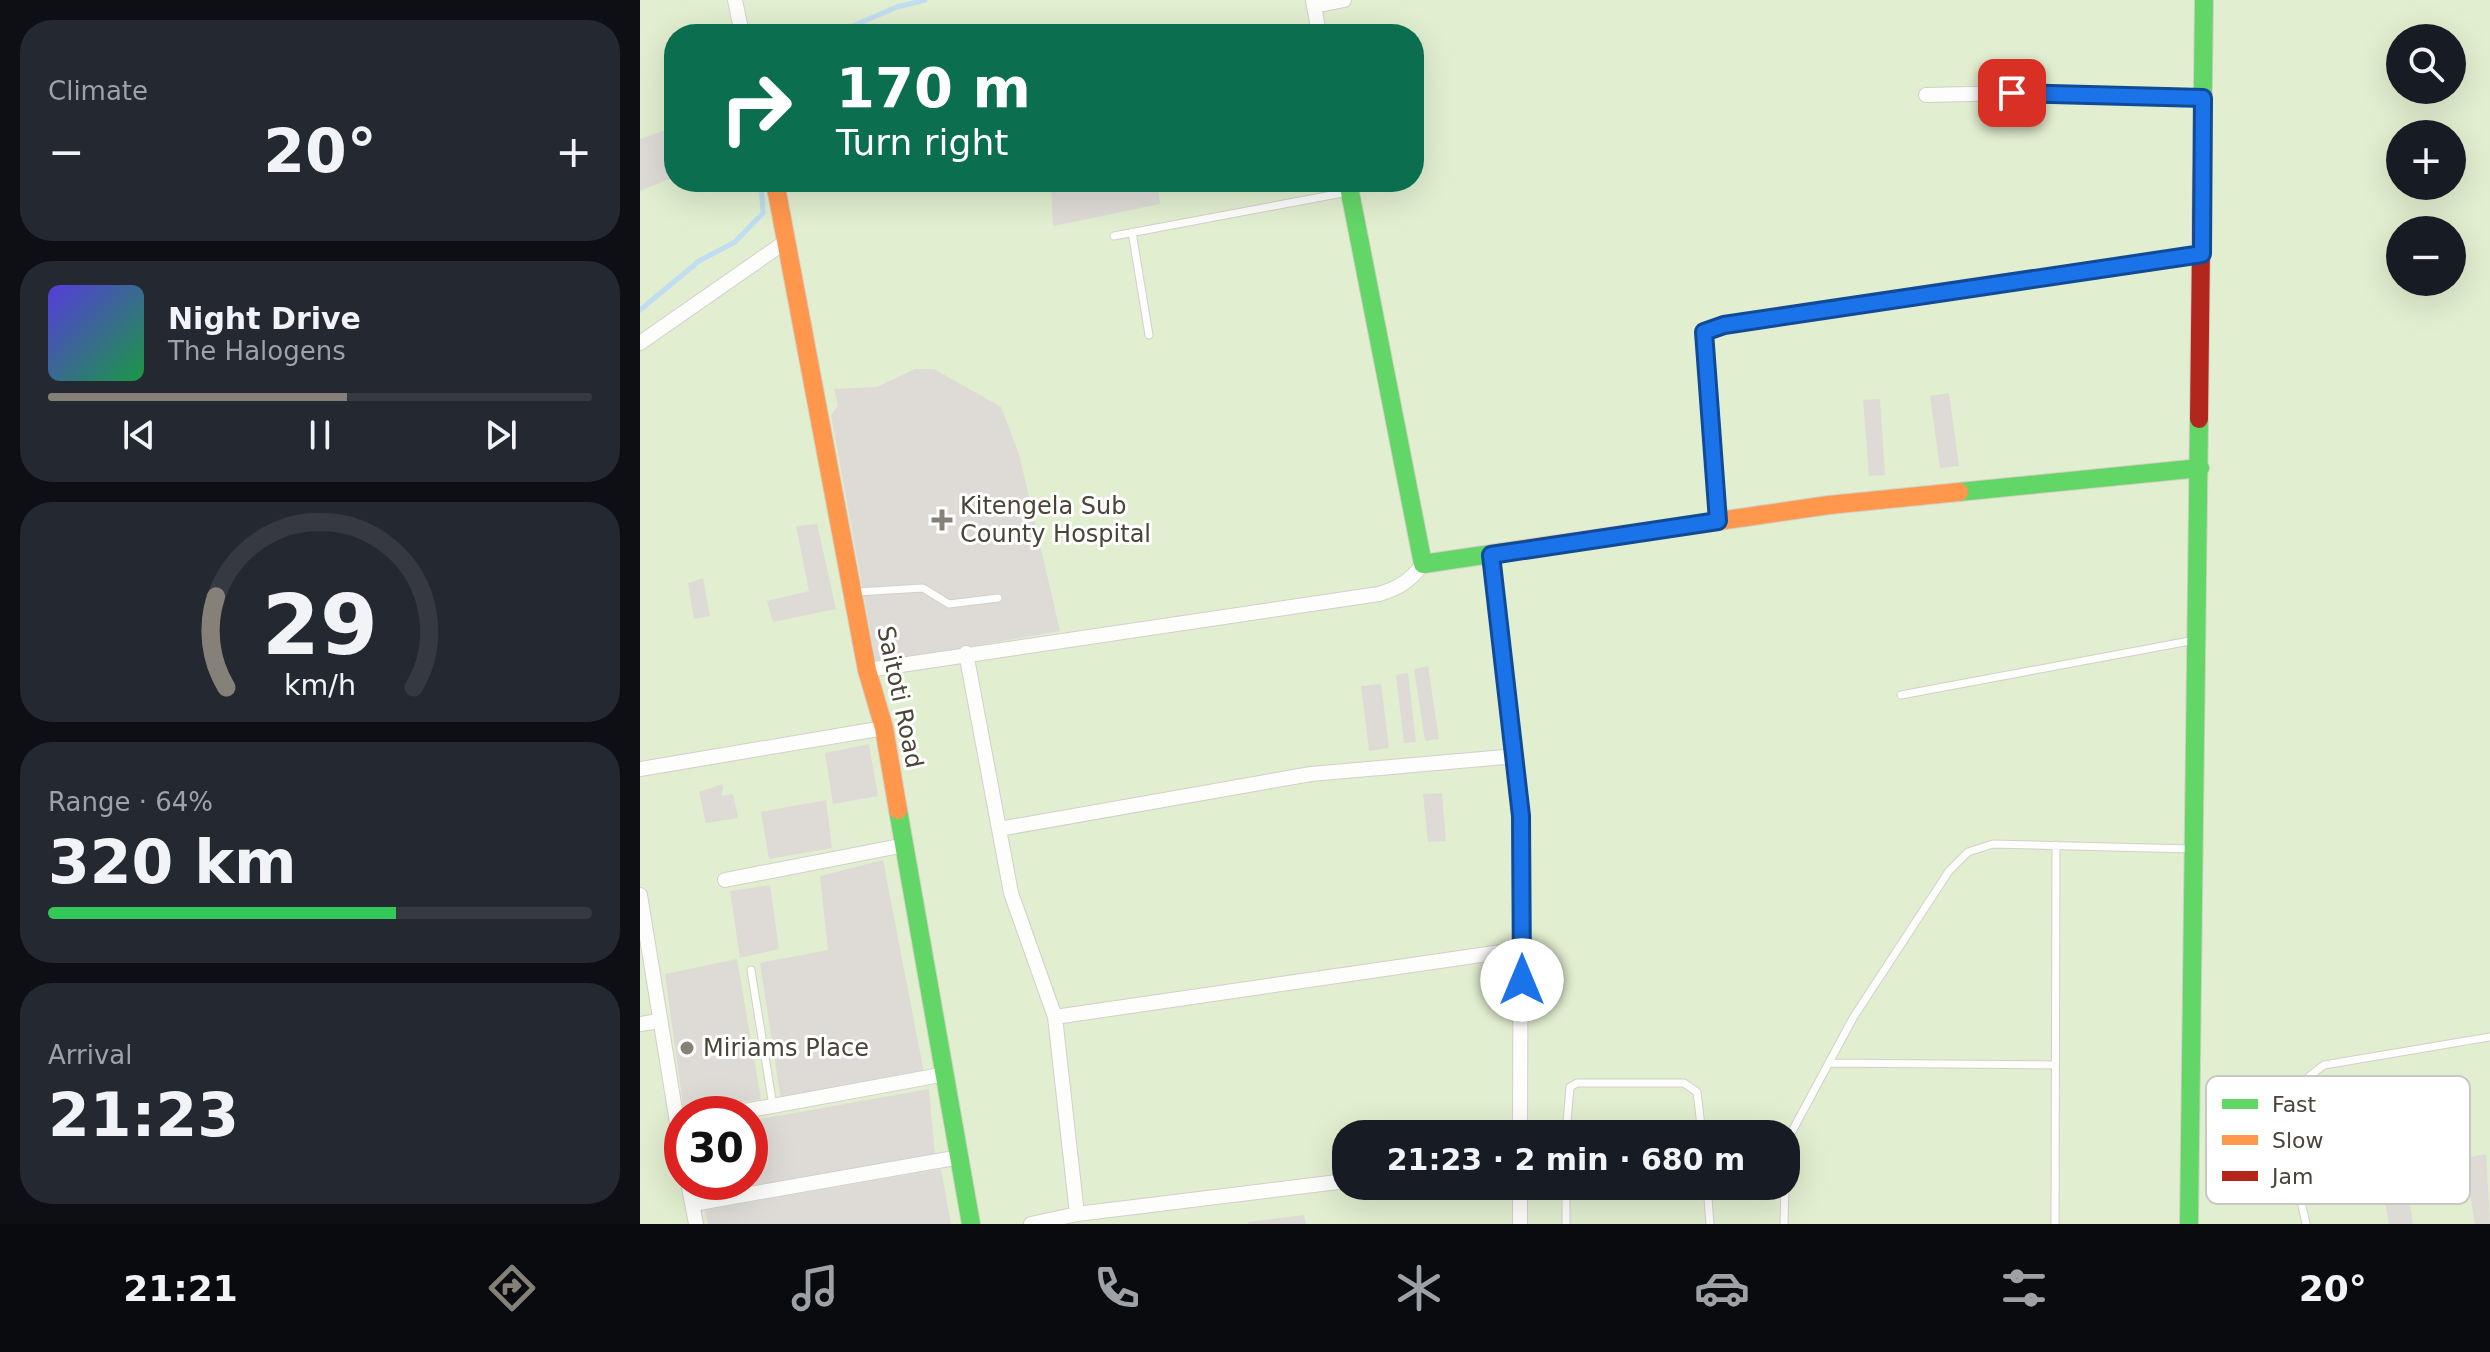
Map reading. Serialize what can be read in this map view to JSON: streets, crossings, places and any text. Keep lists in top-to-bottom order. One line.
{"streets":{"street":["Saitoti Road"]},"places":{"health":["Kitengela Sub County Hospital"],"other":["Miriams Place"]},"legend":["Fast","Slow","Jam"],"page":{"tile":["Climate",["Range · 64%","320 km"],["Arrival","21:23"]],"map_buttons":["+","−"],"turn":["170 m","Turn right"],"heat":["−","20°","+"],"song":["Night Drive","The Halogens"],"limit":"30","trip":"21:23 · 2 min · 680 m","tabs":["21:21","20°"],"gauge":["29","km/h"]}}
